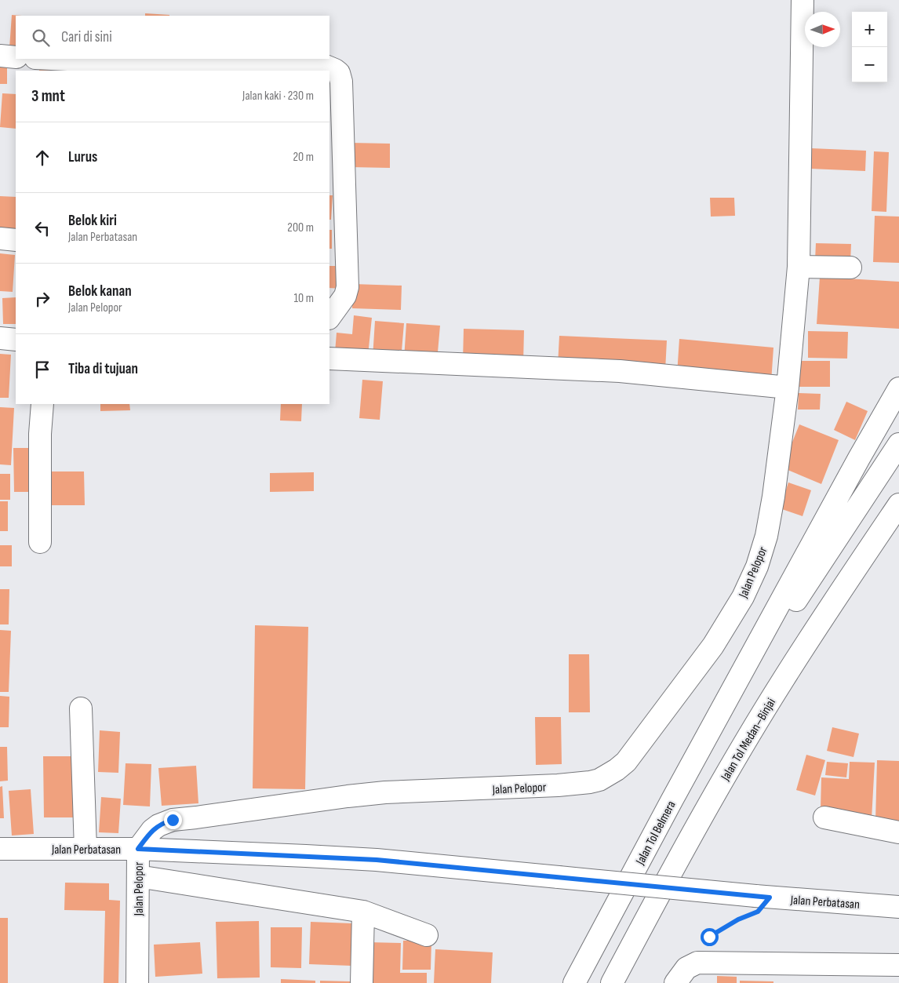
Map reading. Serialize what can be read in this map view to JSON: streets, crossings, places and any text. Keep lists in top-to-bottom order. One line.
{"streets":{"main road":["Jalan Pelopor","Jalan Tol Medan–Binjai","Jalan Tol Belmera","Jalan Perbatasan"]},"crossings":[["Jalan Pelopor","Jalan Perbatasan"]],"north":"right","page":{"map_buttons":["+","−"],"search":"Cari di sini","heading":["3 mnt","Jalan kaki · 230 m"],"list":[["Lurus","20 m"],["Belok kiri","Jalan Perbatasan","200 m"],["Belok kanan","Jalan Pelopor","10 m"],"Tiba di tujuan"]}}
